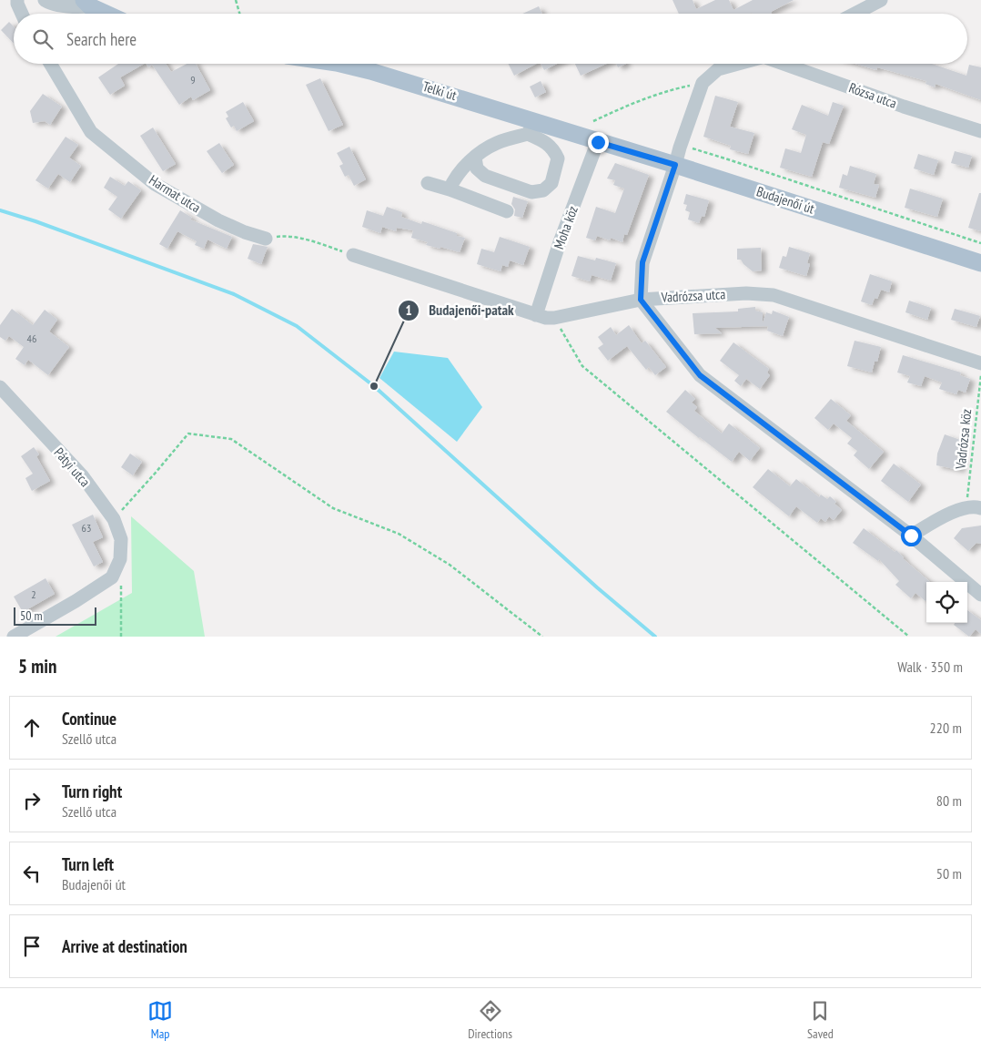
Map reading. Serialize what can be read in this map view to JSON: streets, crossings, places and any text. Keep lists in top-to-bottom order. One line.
{"streets":{"main road":["Telki út","Budajenői út"],"street":["Rózsa utca","Harmat utca","Moha köz","Vadrózsa utca","Pátyi utca"],"path":["Vadrózsa köz"]},"crossings":[["Telki út","Budajenői út"],["Telki út","Moha köz"],["Budajenői út","Moha köz"],["Moha köz","Vadrózsa utca"]],"places":["Budajenői-patak"],"house_numbers":["9","46","63","2"],"scale_bar":"50 m","page":{"search":"Search here","scale":"50 m","heading":["5 min","Walk · 350 m"],"list":[["Continue","Szellő utca","220 m"],["Turn right","Szellő utca","80 m"],["Turn left","Budajenői út","50 m"],"Arrive at destination"],"nav":["Map","Directions","Saved"]}}
